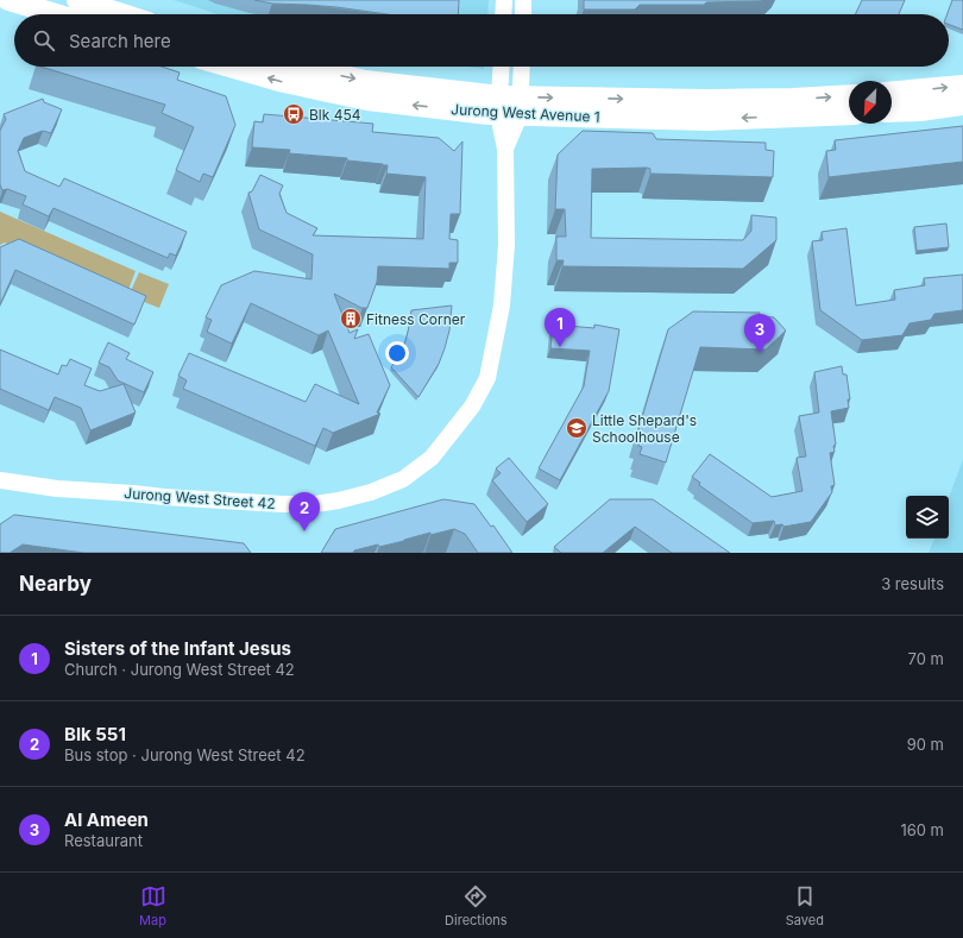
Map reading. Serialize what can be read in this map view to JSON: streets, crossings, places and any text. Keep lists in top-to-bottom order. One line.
{"streets":{"street":["Jurong West Avenue 1","Jurong West Street 42"]},"crossings":[["Jurong West Avenue 1","Jurong West Street 42"]],"places":{"bus stop":["Blk 454"],"building":["Fitness Corner"],"school or university":["Little Shepard's Schoolhouse"]},"north":"bottom left","page":{"search":"Search here","pins":["1","3","2"],"heading":["Nearby","3 results"],"list":[{"mark":"1","name":"Sisters of the Infant Jesus","note":"Church · Jurong West Street 42","value":"70 m"},{"mark":"2","name":"Blk 551","note":"Bus stop · Jurong West Street 42","value":"90 m"},{"mark":"3","name":"Al Ameen","note":"Restaurant","value":"160 m"}],"nav":["Map","Directions","Saved"]}}
